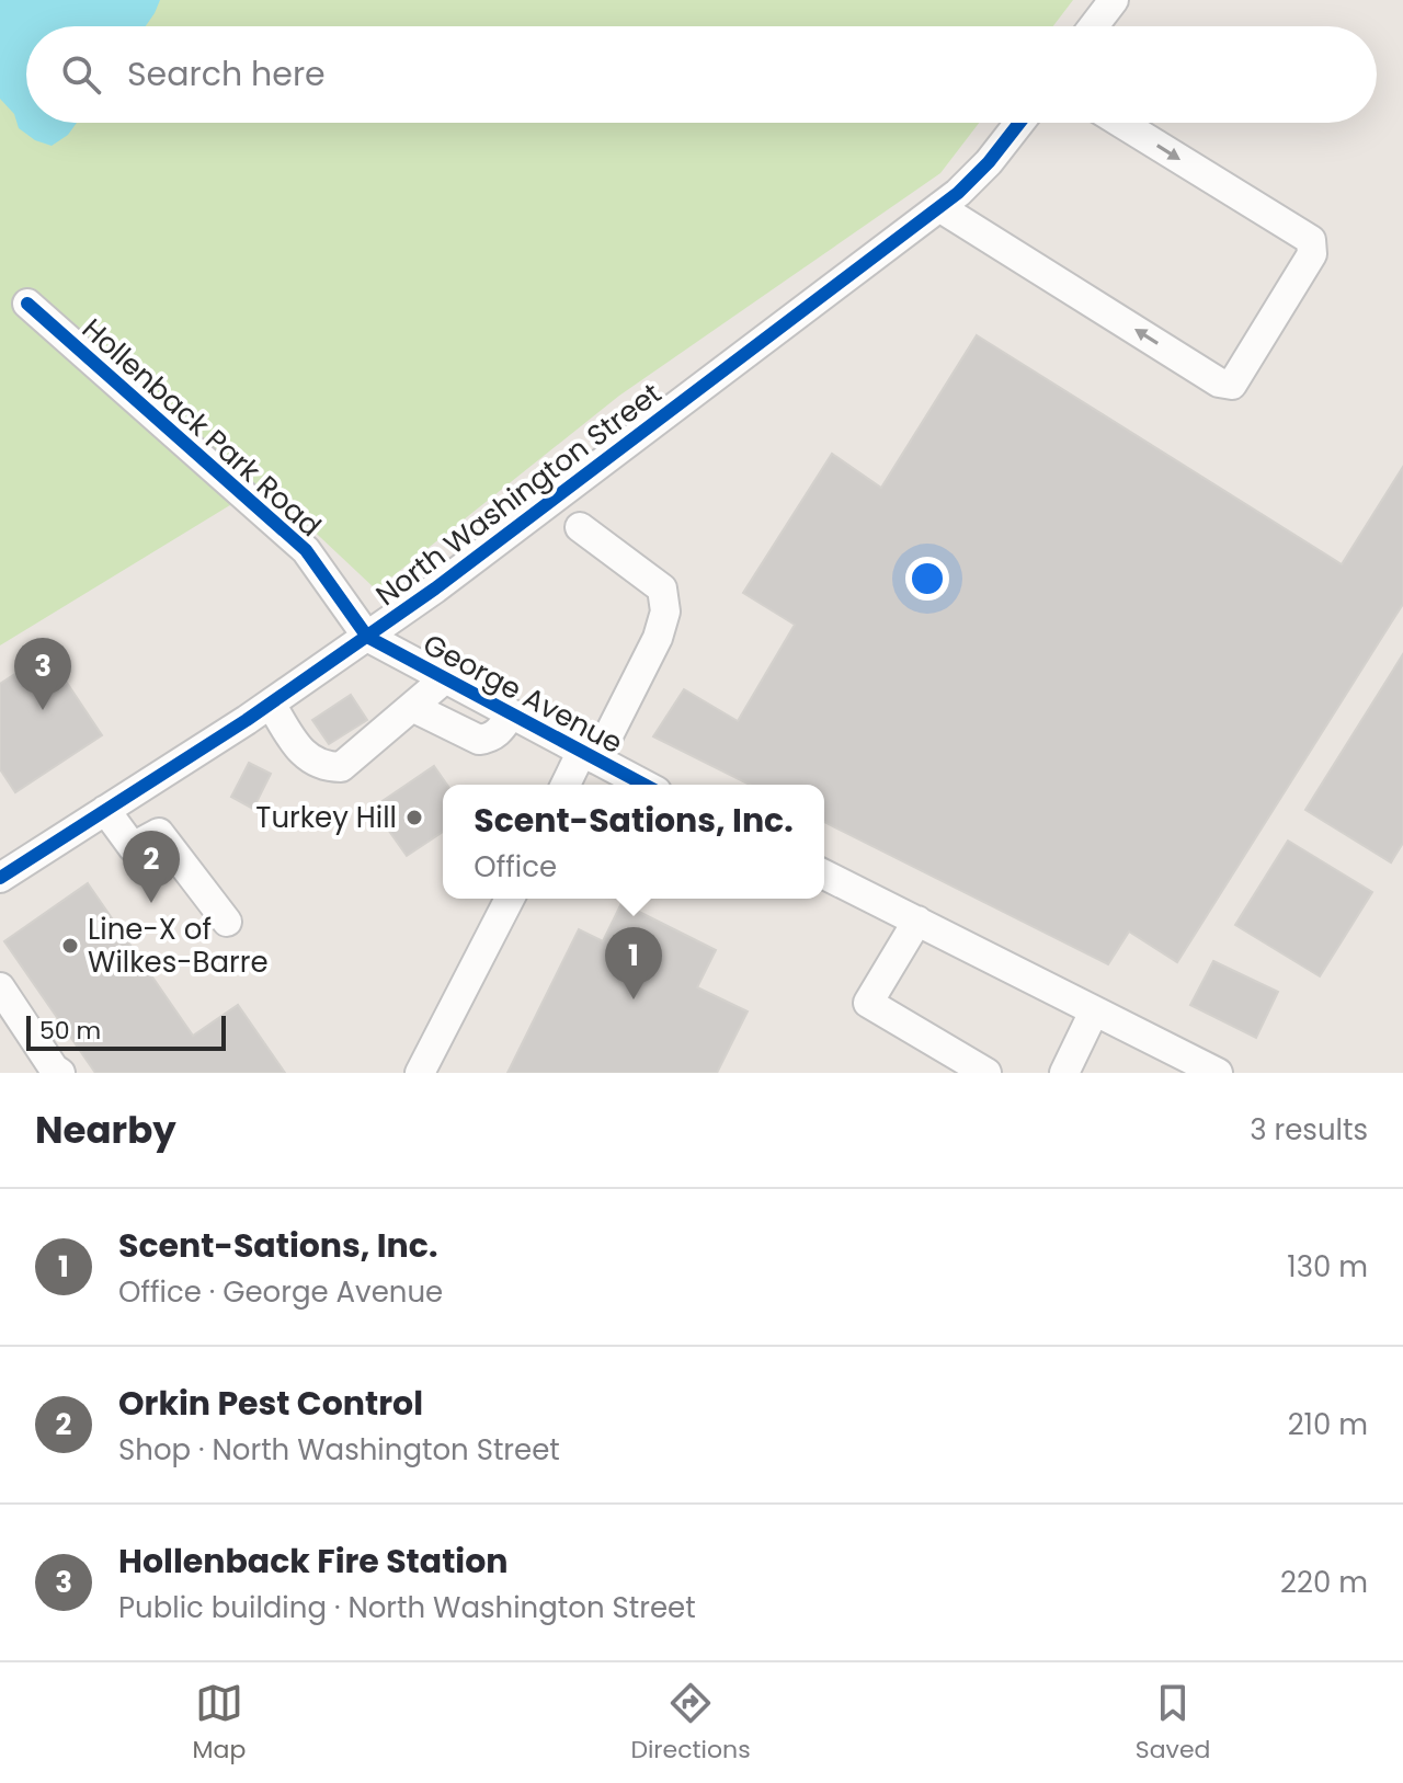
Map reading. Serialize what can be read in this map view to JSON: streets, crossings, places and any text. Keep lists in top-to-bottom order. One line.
{"streets":{"street":["Hollenback Park Road","North Washington Street","George Avenue"]},"crossings":[["Hollenback Park Road","North Washington Street"],["Hollenback Park Road","George Avenue"],["North Washington Street","George Avenue"]],"places":["Turkey Hill","Line-X of Wilkes-Barre"],"scale_bar":"50 m","page":{"search":"Search here","pins":["3","2","1"],"popup":["Scent-Sations, Inc.","Office"],"scale":"50 m","heading":["Nearby","3 results"],"list":[{"mark":"1","name":"Scent-Sations, Inc.","note":"Office · George Avenue","value":"130 m"},{"mark":"2","name":"Orkin Pest Control","note":"Shop · North Washington Street","value":"210 m"},{"mark":"3","name":"Hollenback Fire Station","note":"Public building · North Washington Street","value":"220 m"}],"nav":["Map","Directions","Saved"]}}
